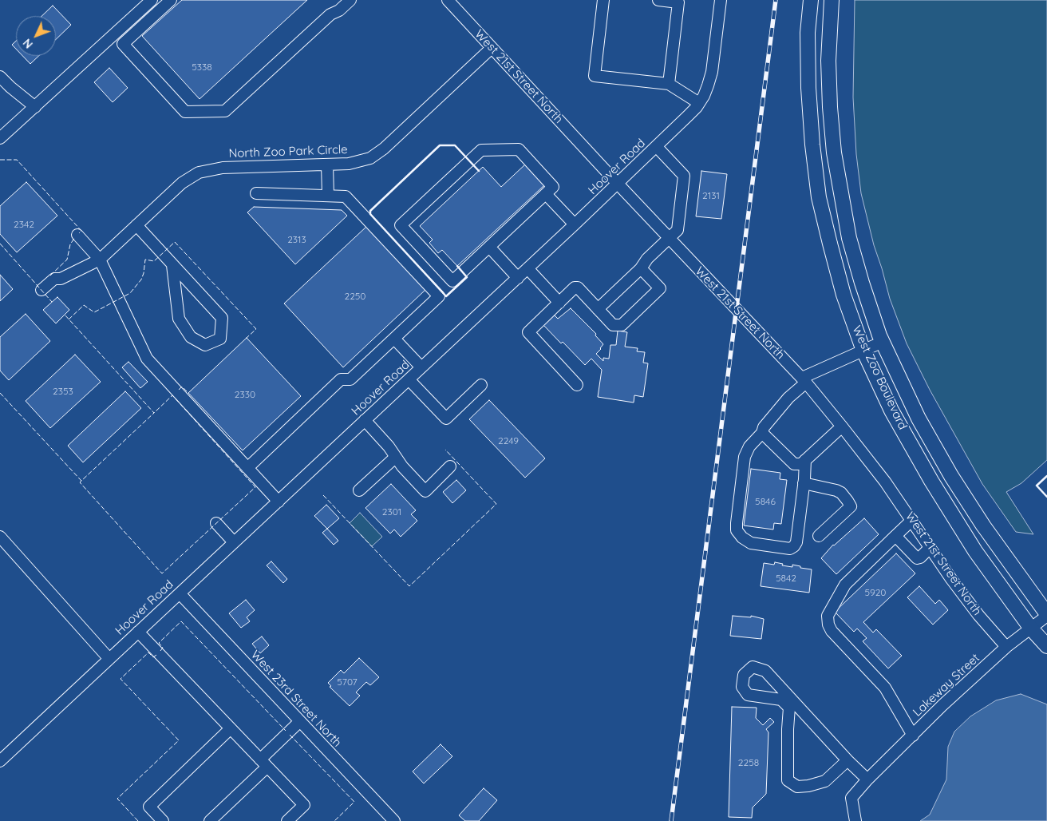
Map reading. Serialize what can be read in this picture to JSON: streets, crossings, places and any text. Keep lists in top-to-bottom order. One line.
{"streets":{"main road":["West Zoo Boulevard"],"street":["West 21st Street North","North Zoo Park Circle","Hoover Road","Lakeway Street","West 23rd Street North"]},"crossings":[["West 21st Street North","North Zoo Park Circle"],["West 21st Street North","Hoover Road"],["West 21st Street North","Lakeway Street"],["Hoover Road","West 23rd Street North"],["West Zoo Boulevard","Lakeway Street"]],"house_numbers":["5338","2131","2342","2313","2250","2353","2330","2249","5846","2301","5842","5920","5707","2258"],"north":"bottom left"}
